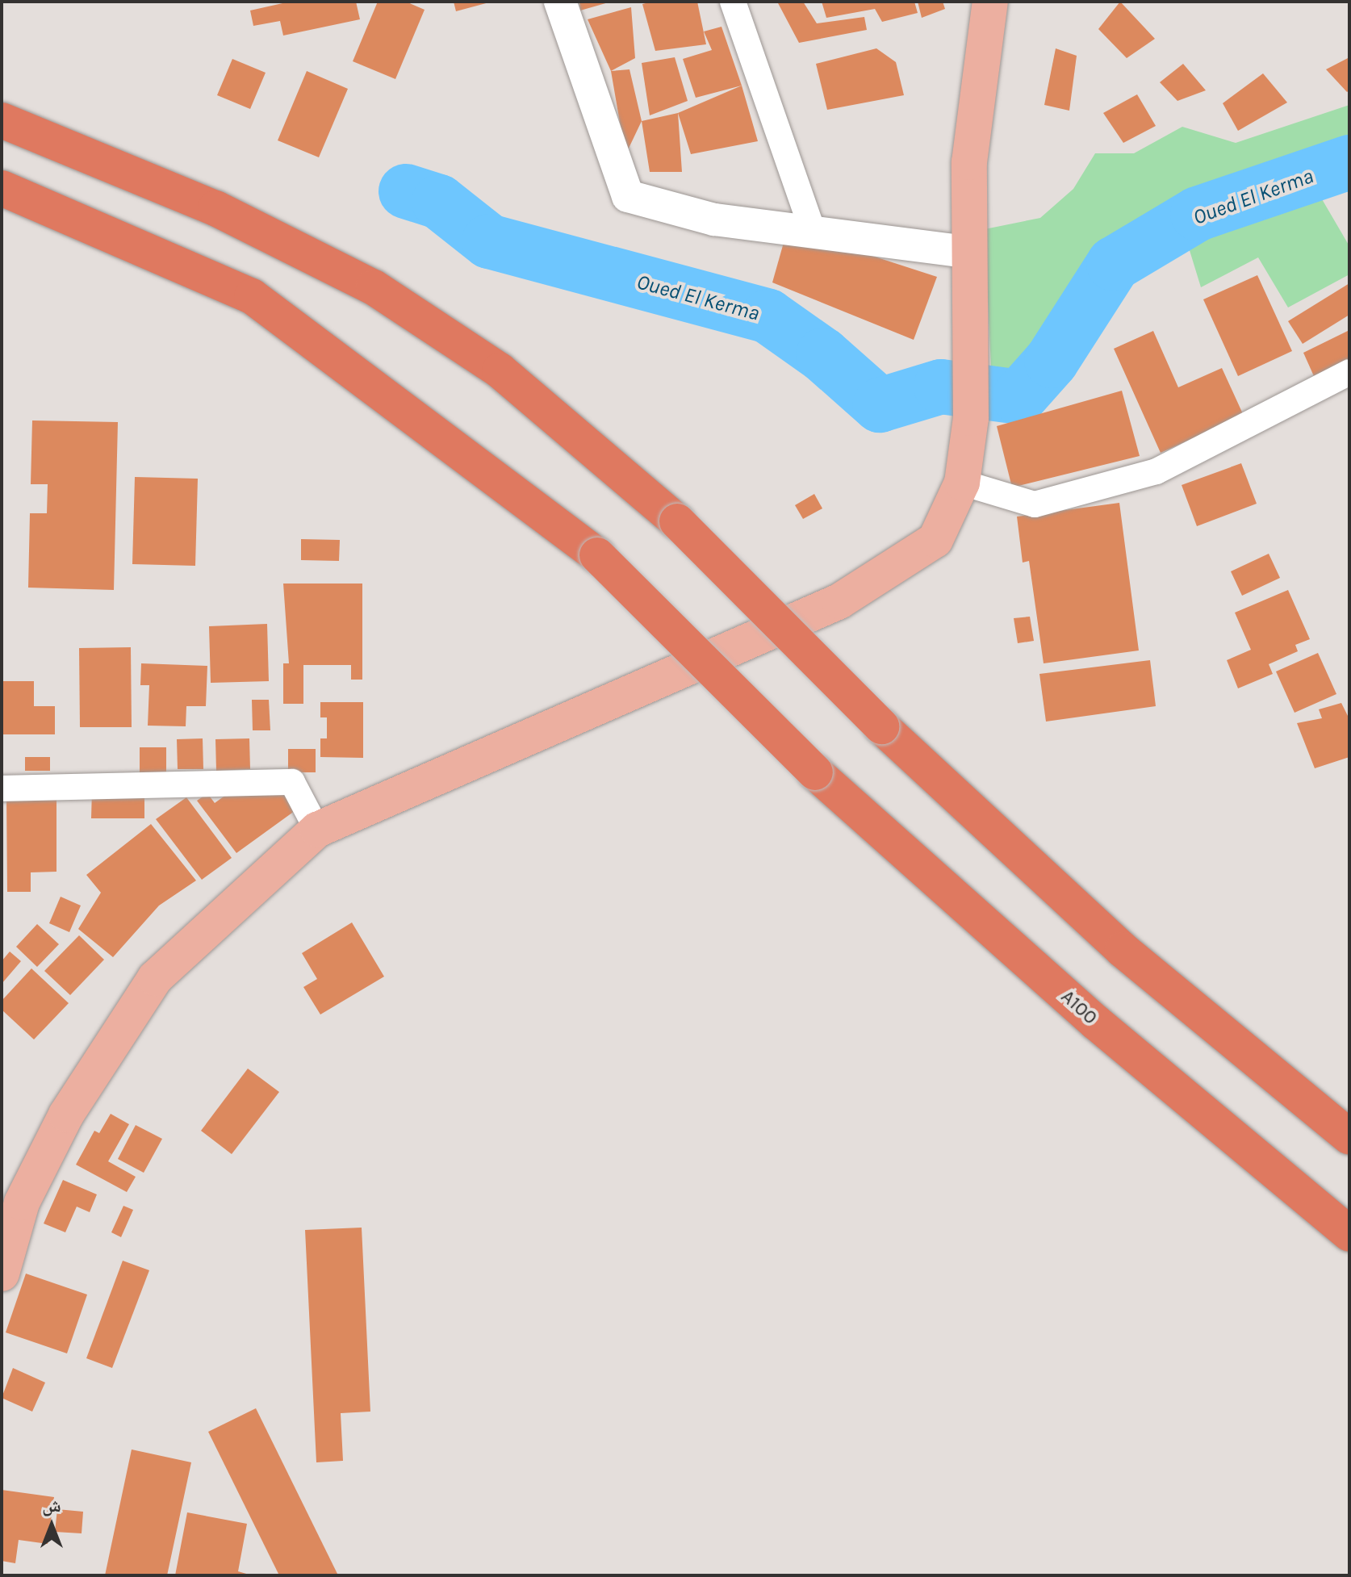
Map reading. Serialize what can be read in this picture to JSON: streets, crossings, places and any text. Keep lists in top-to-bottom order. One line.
{"streets":{"highway":["A100"]},"water":["Oued El Kerma"],"north":"top"}
